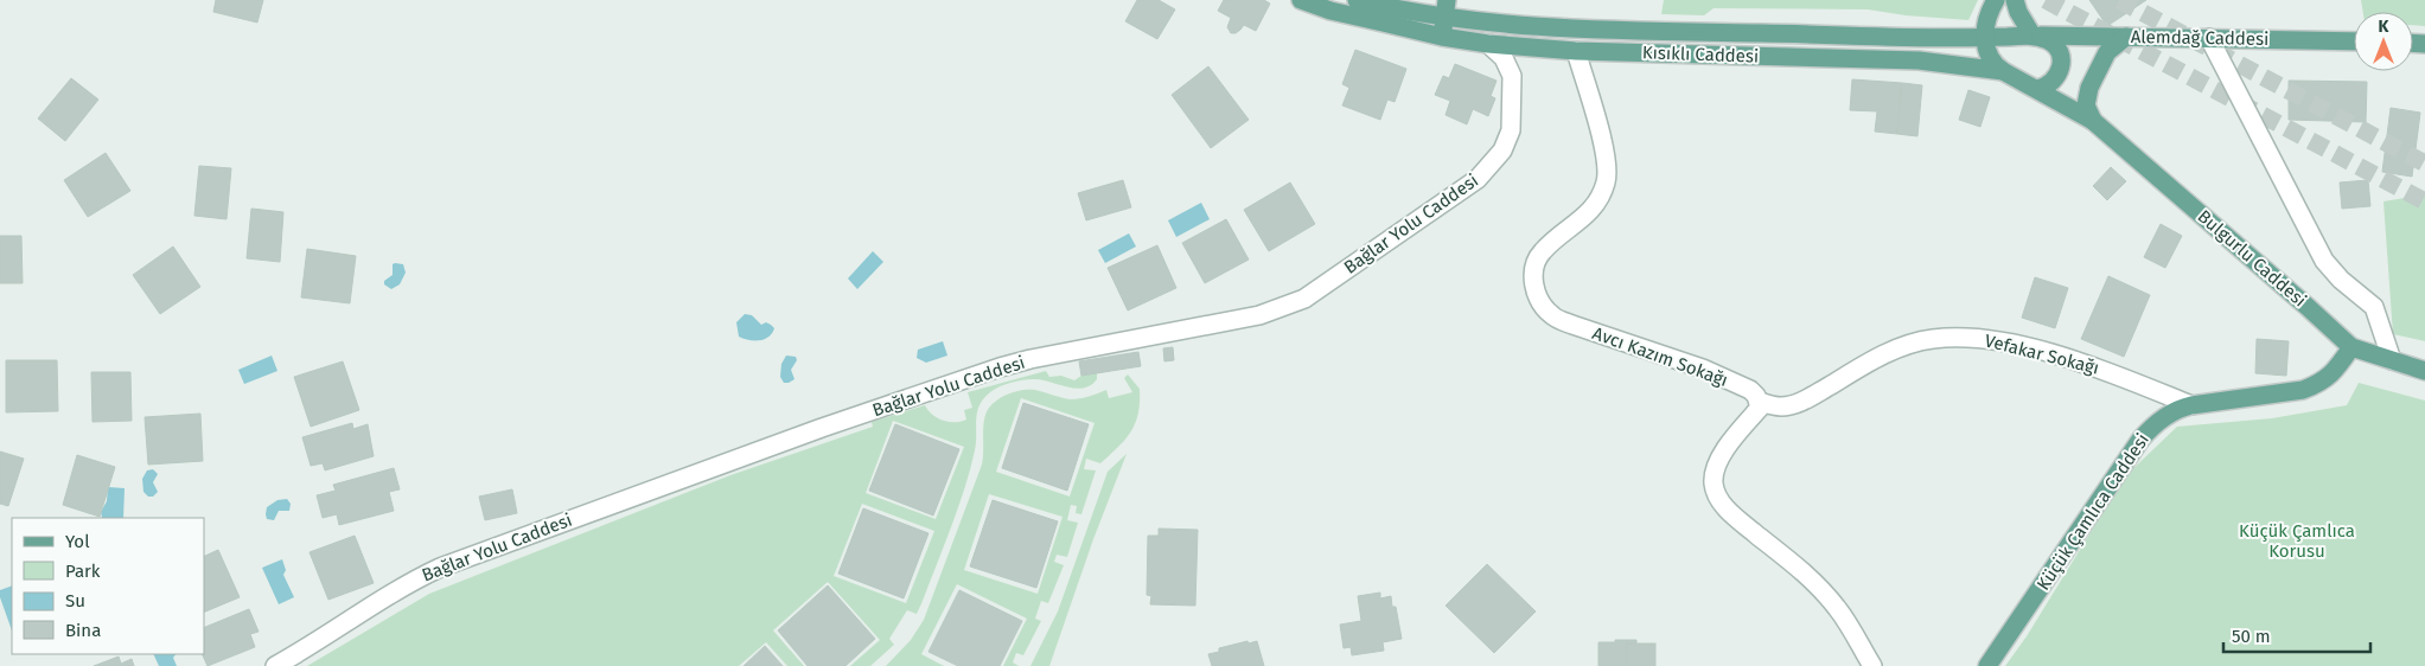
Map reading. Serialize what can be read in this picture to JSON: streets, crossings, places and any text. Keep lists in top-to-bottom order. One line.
{"streets":{"main road":["Alemdağ Caddesi","Kısıklı Caddesi","Bulgurlu Caddesi","Küçük Çamlıca Caddesi"],"street":["Bağlar Yolu Caddesi","Vefakar Sokağı","Avcı Kazım Sokağı"]},"crossings":[["Alemdağ Caddesi","Kısıklı Caddesi"],["Kısıklı Caddesi","Bağlar Yolu Caddesi"],["Kısıklı Caddesi","Bulgurlu Caddesi"],["Kısıklı Caddesi","Avcı Kazım Sokağı"],["Bulgurlu Caddesi","Küçük Çamlıca Caddesi"],["Vefakar Sokağı","Avcı Kazım Sokağı"],["Vefakar Sokağı","Küçük Çamlıca Caddesi"]],"parks":["Küçük Çamlıca Korusu"],"legend":["Yol","Park","Su","Bina"],"scale_bar":"50 m","north":"top"}
